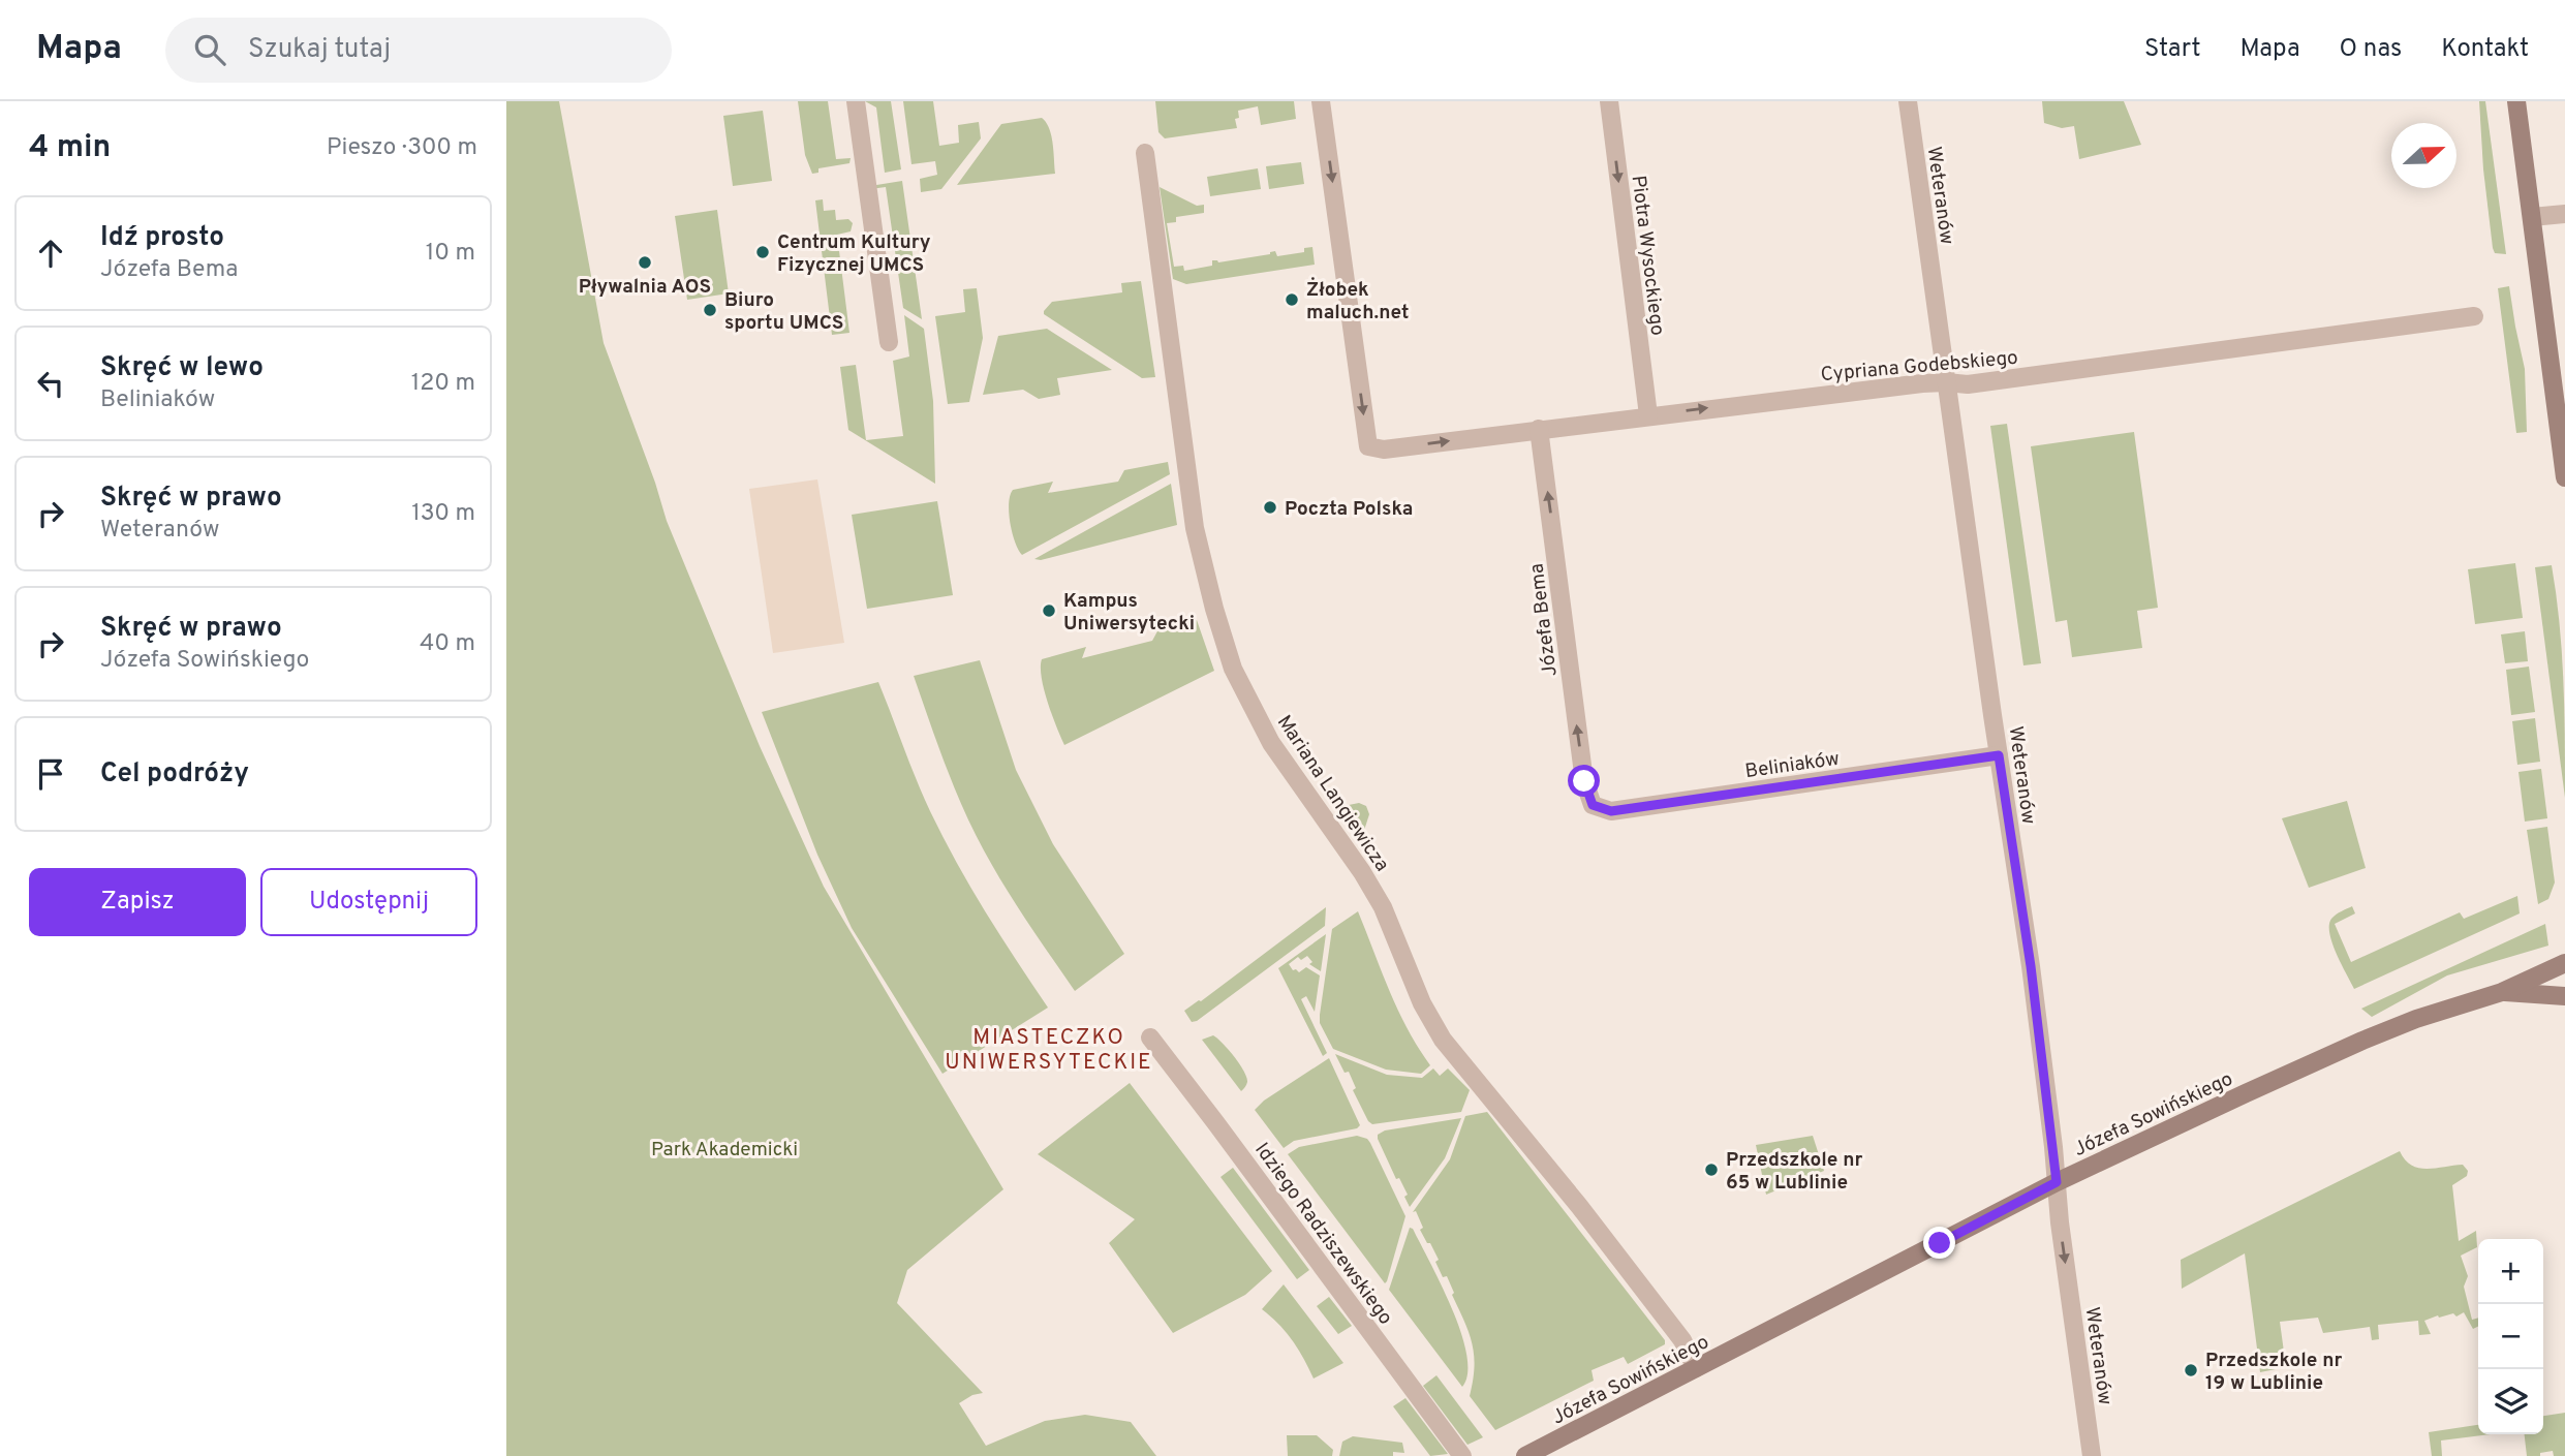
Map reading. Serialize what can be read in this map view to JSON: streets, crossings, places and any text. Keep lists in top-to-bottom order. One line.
{"streets":{"main road":["Józefa Sowińskiego"],"street":["Weteranów","Piotra Wysockiego","Cypriana Godebskiego","Józefa Bema","Beliniaków","Mariana Langiewicza","Idziego Radziszewskiego"]},"crossings":[["Weteranów","Cypriana Godebskiego"],["Weteranów","Beliniaków"],["Weteranów","Józefa Sowińskiego"],["Piotra Wysockiego","Cypriana Godebskiego"],["Cypriana Godebskiego","Józefa Bema"],["Józefa Bema","Beliniaków"],["Mariana Langiewicza","Józefa Sowińskiego"]],"one_way":["Piotra Wysockiego","Józefa Bema"],"districts":["MIASTECZKO UNIWERSYTECKIE"],"parks":["Park Akademicki"],"places":["Centrum Kultury Fizycznej UMCS","Pływalnia AOS","Żłobek maluch.net","Biuro sportu UMCS","Poczta Polska","Kampus Uniwersytecki","Przedszkole nr 65 w Lublinie","Przedszkole nr 19 w Lublinie"],"north":"right","page":{"header":"Mapa","search":"Szukaj tutaj","nav":["Start","Mapa","O nas","Kontakt"],"heading":["4 min","Pieszo · 300 m"],"list":[["Idź prosto","Józefa Bema","10 m"],["Skręć w lewo","Beliniaków","120 m"],["Skręć w prawo","Weteranów","130 m"],["Skręć w prawo","Józefa Sowińskiego","40 m"],"Cel podróży"],"buttons":["Zapisz","Udostępnij"],"map_buttons":["+","−"]}}
